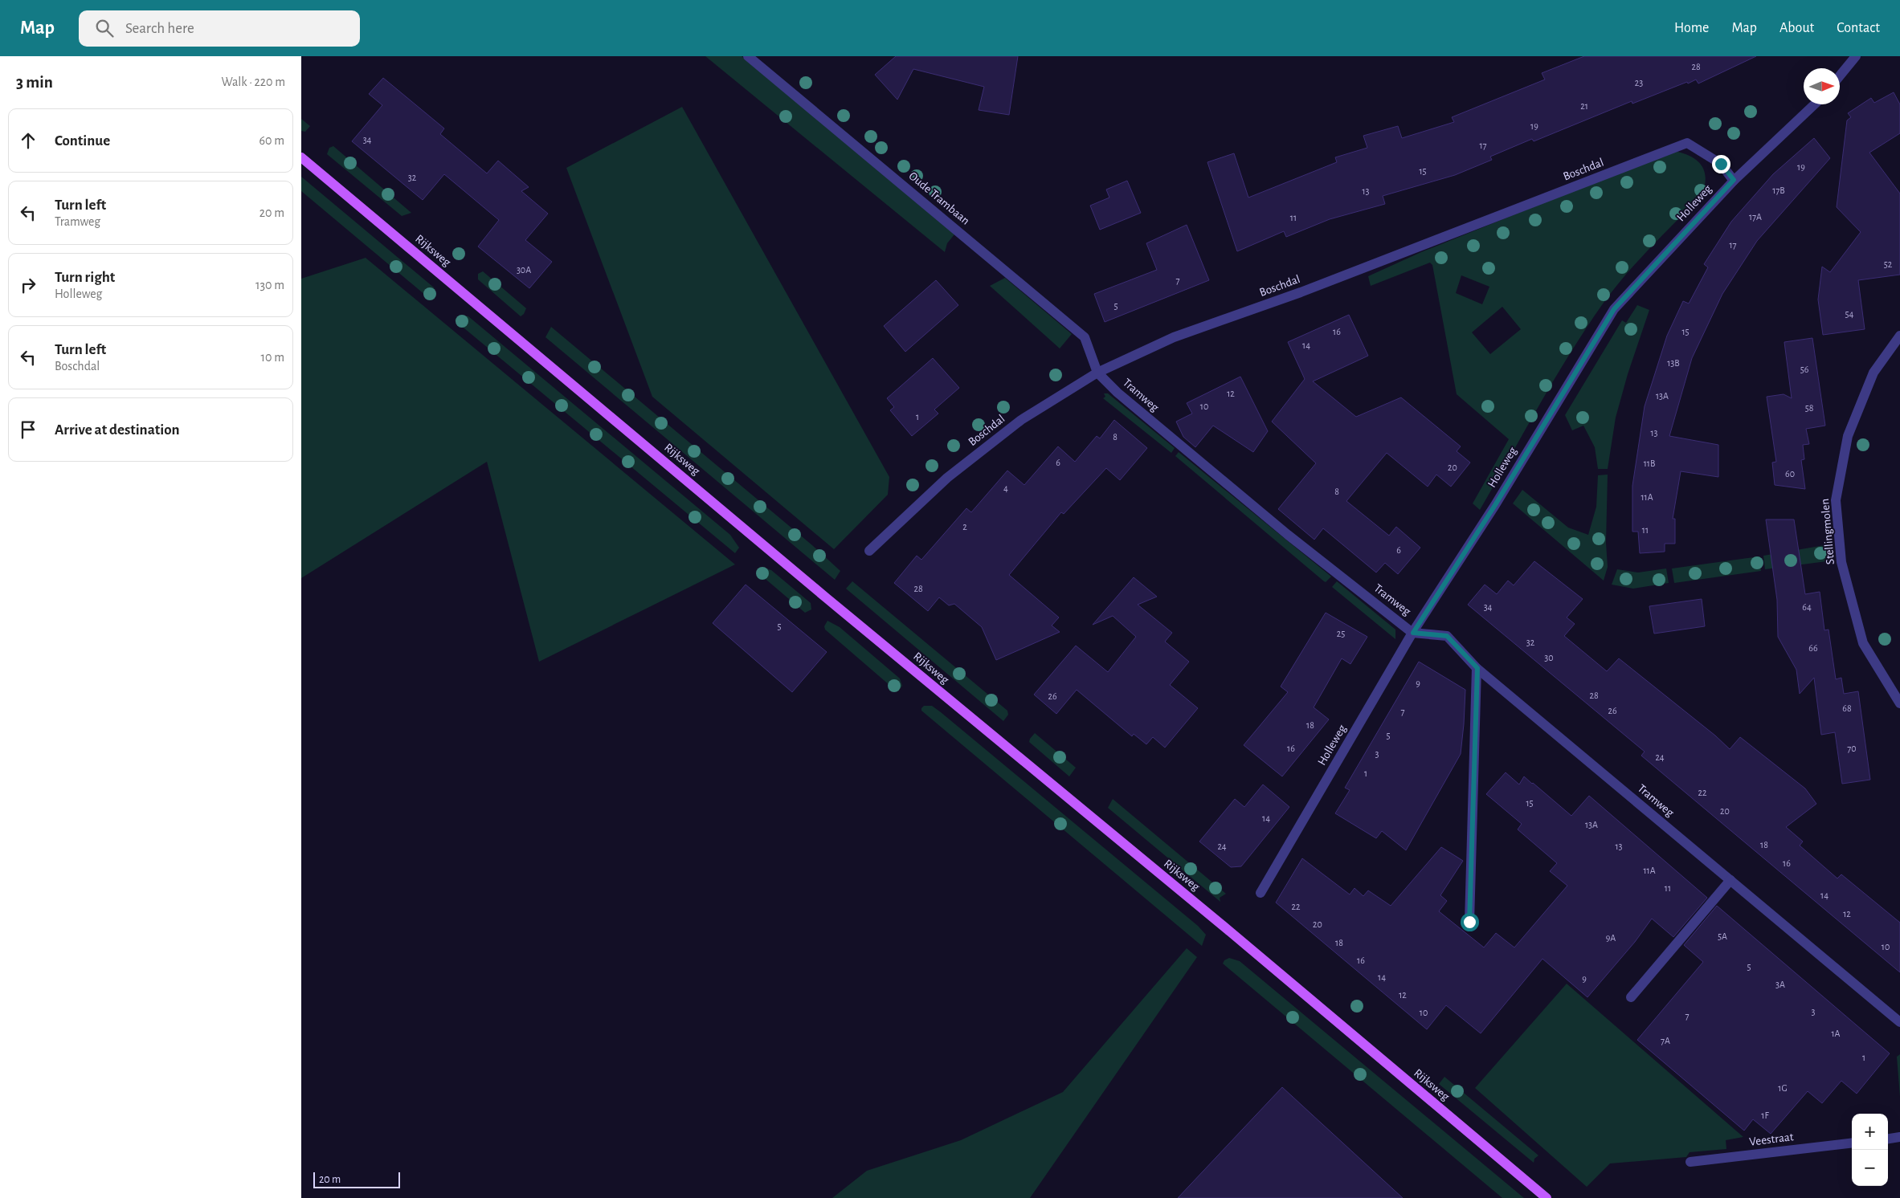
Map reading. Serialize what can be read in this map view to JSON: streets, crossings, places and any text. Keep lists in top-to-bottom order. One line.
{"streets":{"main road":["Rijksweg"],"street":["Boschdal","Oude Trambaan","Holleweg","Tramweg","Stellingmolen","Veestraat"]},"crossings":[["Boschdal","Oude Trambaan"],["Boschdal","Holleweg"],["Boschdal","Tramweg"],["Oude Trambaan","Tramweg"],["Holleweg","Tramweg"]],"house_numbers":["28","23","21","19","34","17","19","15","32","17B","13","17A","11","17","52","30A","7","5","54","16","15","14","13B","56","12","13A","10","58","1","13","8","6","11B","20","60","4","8","11A","2","11","6","28","34","64","5","25","32","66","30","9","28","26","68","26","7","18","5","16","70","3","24","1","22","15","20","14","13A","18","24","13","16","11A","11","14","22","12","20","5A","9A","18","10","16","5","14","9","3A","12","3","10","7","1A","7A","1","1G","1F"],"scale_bar":"20 m","north":"right","page":{"header":"Map","search":"Search here","nav":["Home","Map","About","Contact"],"heading":["3 min","Walk · 220 m"],"list":[["Continue","60 m"],["Turn left","Tramweg","20 m"],["Turn right","Holleweg","130 m"],["Turn left","Boschdal","10 m"],"Arrive at destination"],"map_buttons":["+","−"],"scale":"20 m"}}
